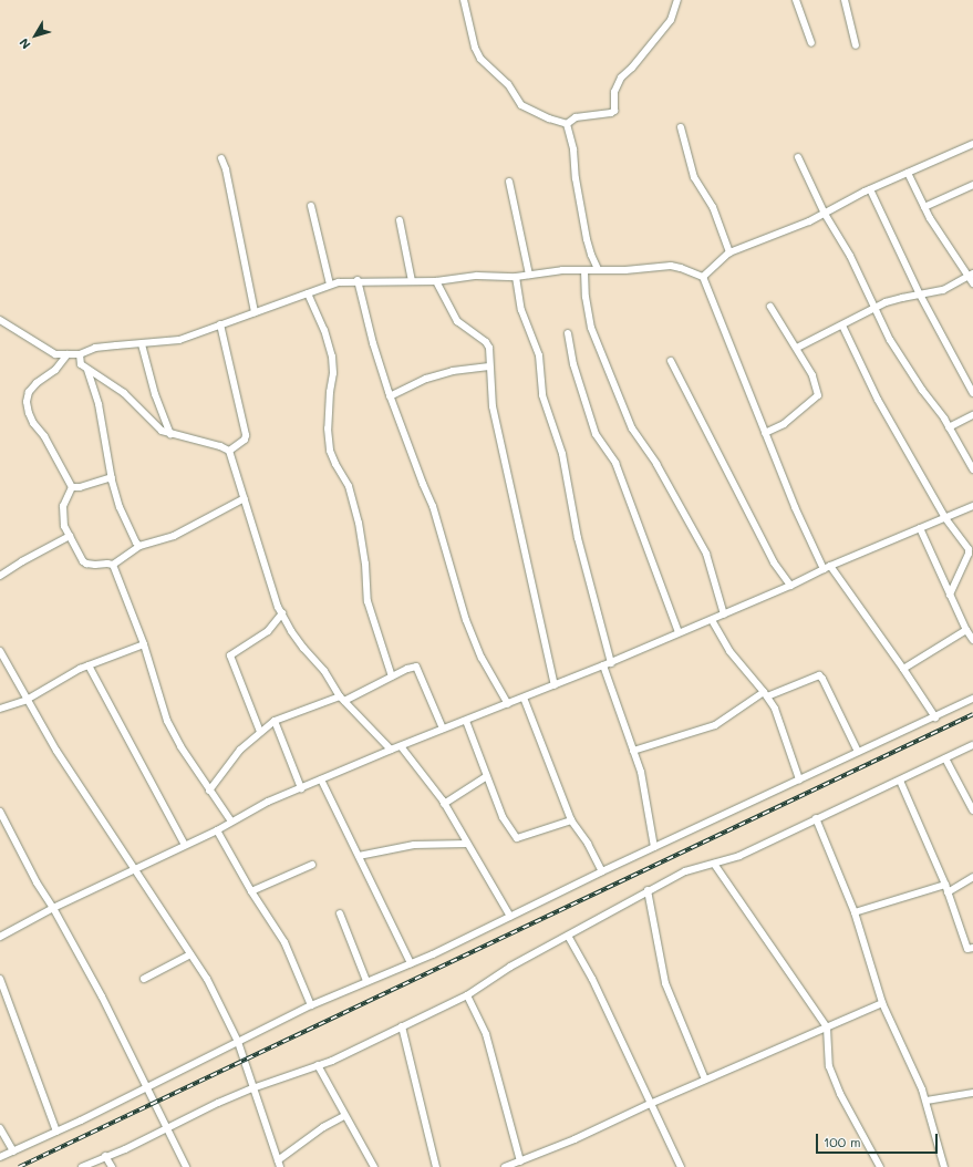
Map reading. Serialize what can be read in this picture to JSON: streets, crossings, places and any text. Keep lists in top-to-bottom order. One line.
{"scale_bar":"100 m","north":"bottom left"}
